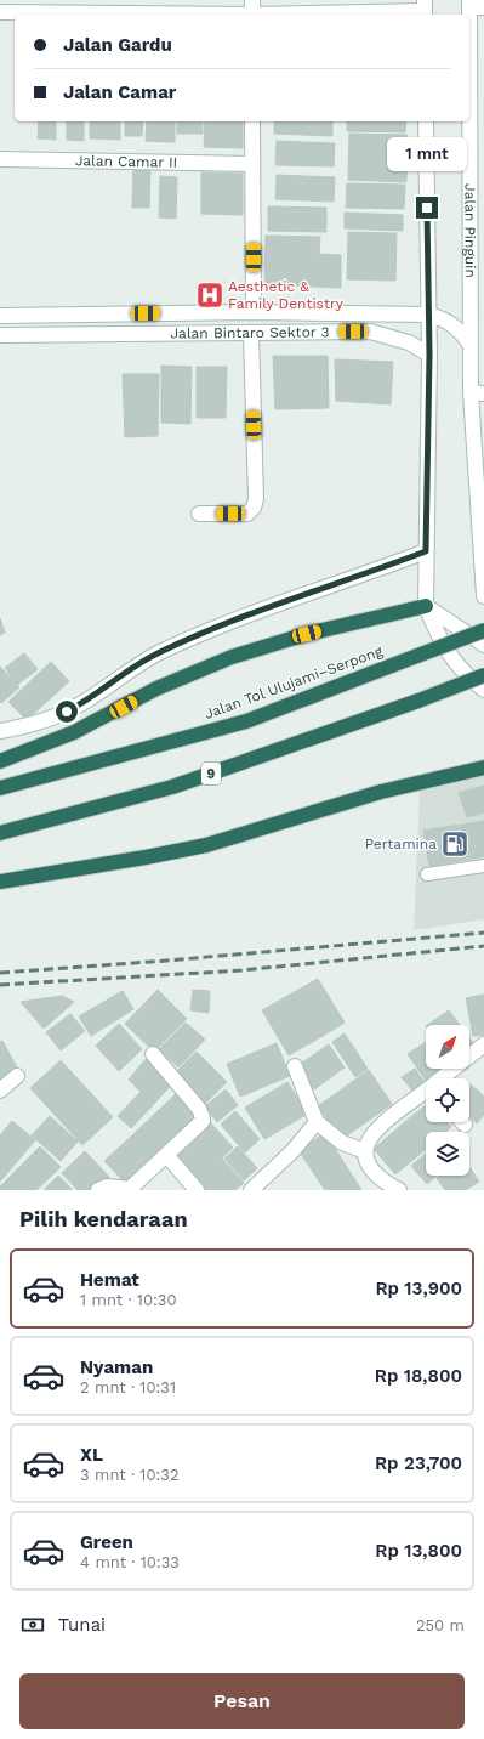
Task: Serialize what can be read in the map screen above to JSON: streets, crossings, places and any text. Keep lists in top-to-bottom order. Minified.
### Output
{"streets":{"highway":["Jalan Tol Ulujami–Serpong","9"],"street":["Jalan Camar II","Jalan Pinguin","Jalan Bintaro Sektor 3"]},"crossings":[["Jalan Pinguin","Jalan Bintaro Sektor 3"]],"places":{"hospital":["Aesthetic & Family Dentistry"],"fuel station":["Pertamina"]},"north":"top right","page":{"banner":["Jalan Gardu","Jalan Camar"],"bubble":"1 mnt","heading":"Pilih kendaraan","list":[{"name":"Hemat","note":"1 mnt · 10:30","value":"Rp 13,900"},{"name":"Nyaman","note":"2 mnt · 10:31","value":"Rp 18,800"},{"name":"XL","note":"3 mnt · 10:32","value":"Rp 23,700"},{"name":"Green","note":"4 mnt · 10:33","value":"Rp 13,800"}],"pay":["Tunai","250 m"],"buttons":"Pesan"}}
